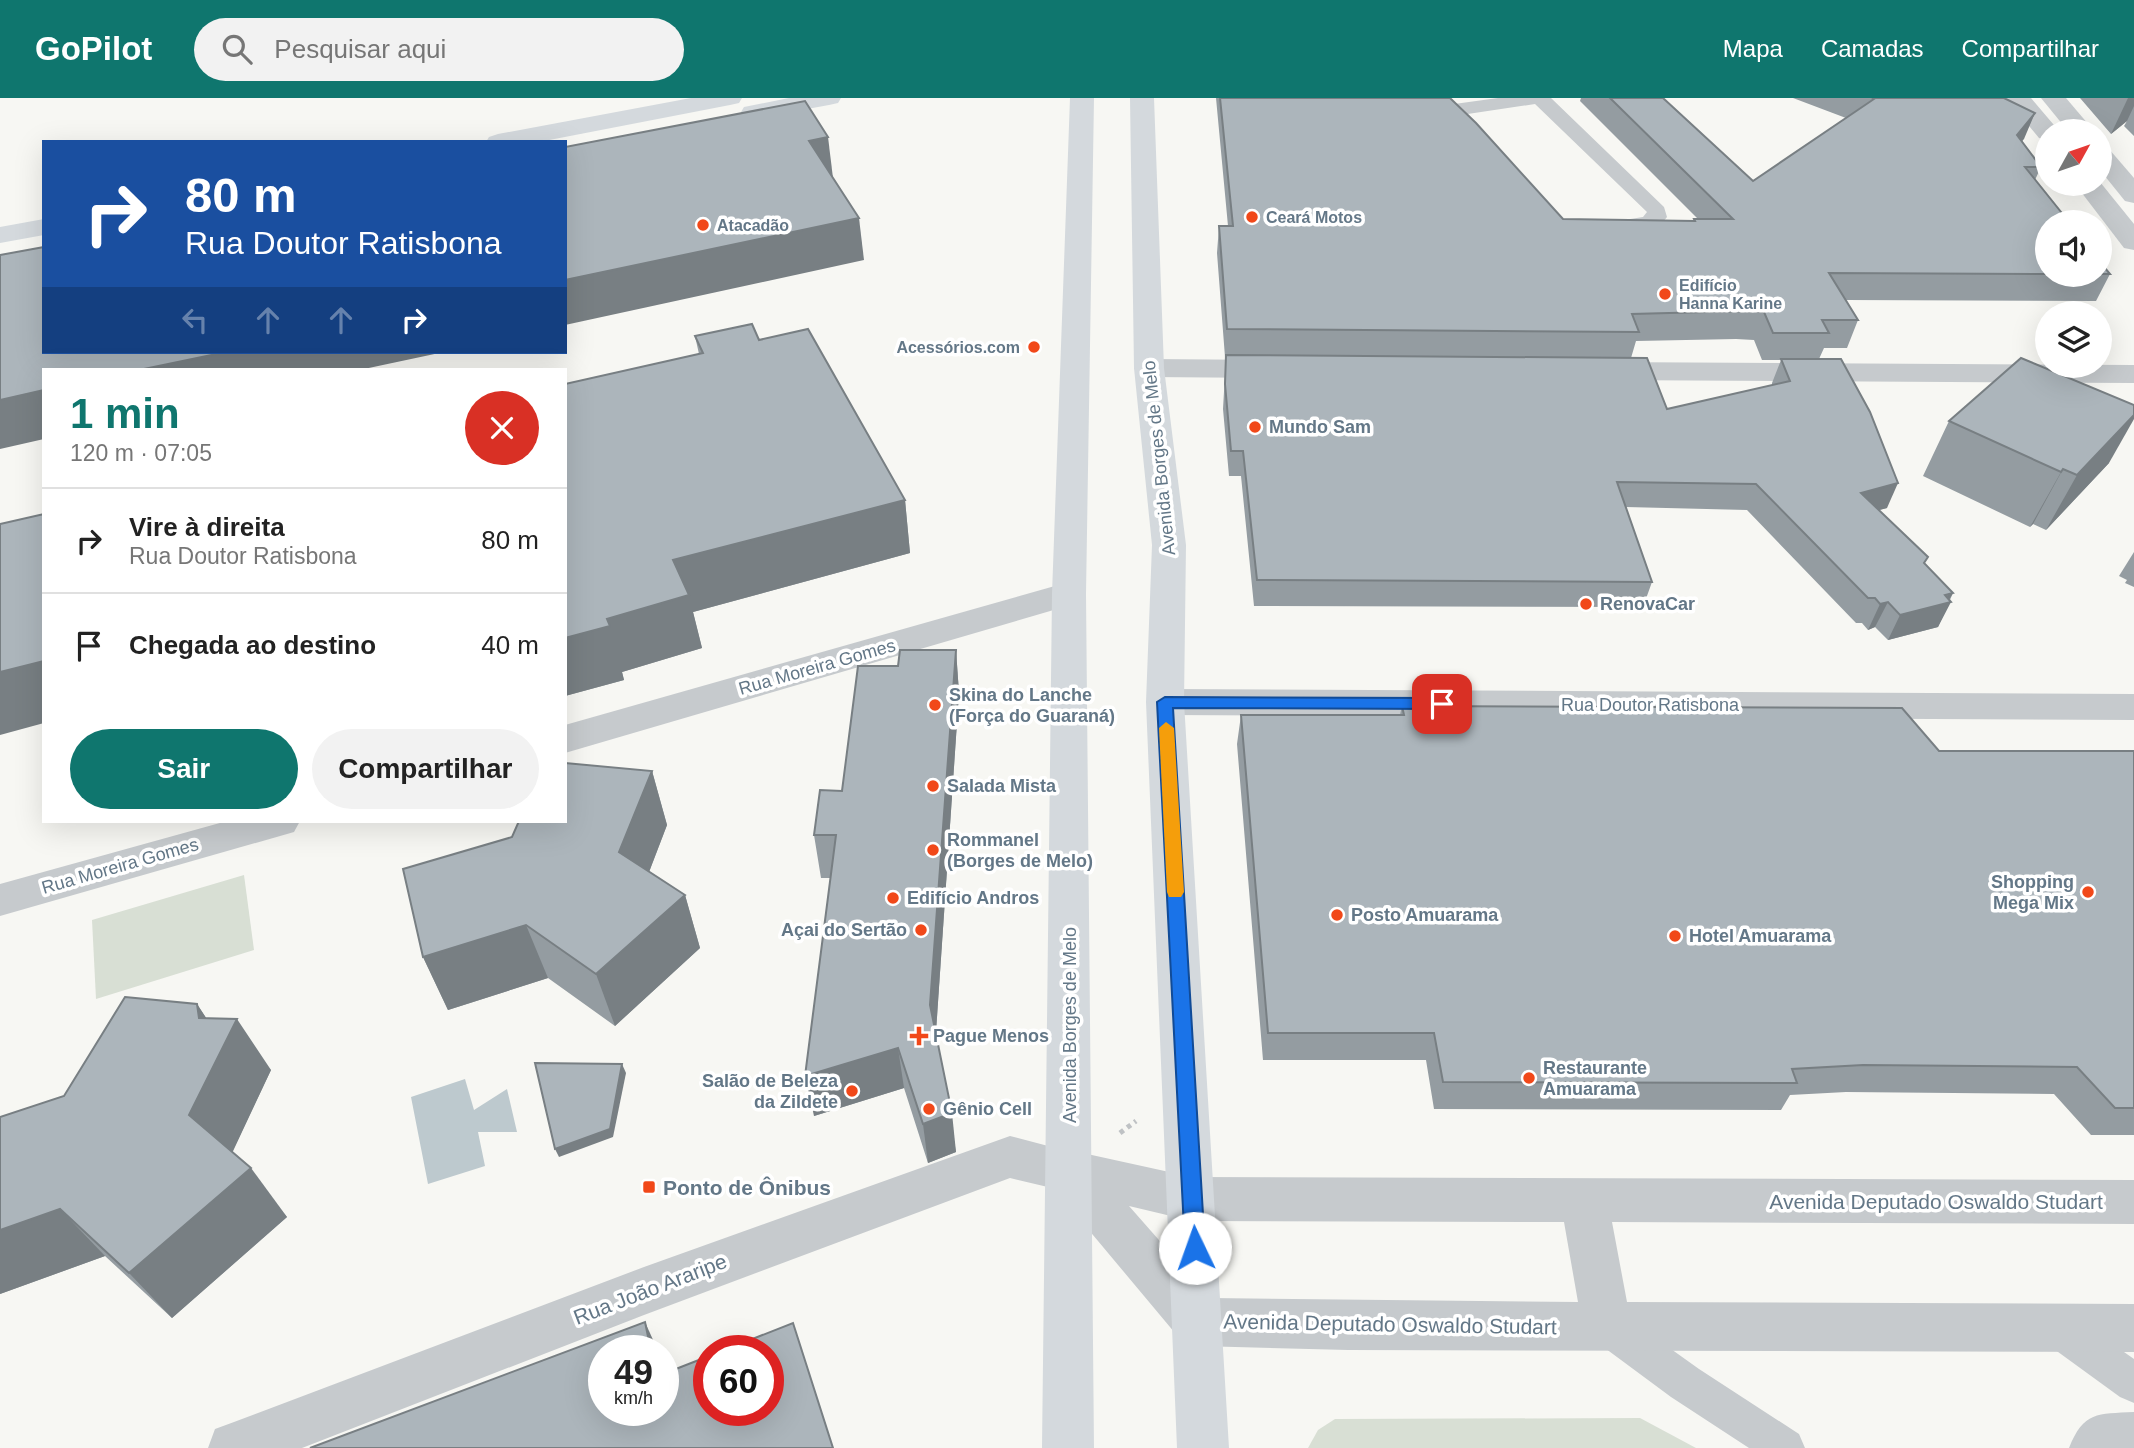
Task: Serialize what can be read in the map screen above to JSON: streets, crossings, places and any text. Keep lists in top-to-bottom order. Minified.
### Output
{"streets":{"main road":["Avenida Borges de Melo"],"street":["Rua Moreira Gomes","Rua Doutor Ratisbona","Avenida Deputado Oswaldo Studart","Rua João Araripe"]},"crossings":[["Avenida Borges de Melo","Rua Moreira Gomes"],["Avenida Borges de Melo","Rua Doutor Ratisbona"],["Avenida Borges de Melo","Avenida Deputado Oswaldo Studart"],["Avenida Borges de Melo","Rua João Araripe"],["Avenida Deputado Oswaldo Studart","Rua João Araripe"]],"places":{"other":["Ceará Motos","Atacadão","Edifício Hanna Karine","Acessórios.com","Mundo Sam","RenovaCar","Skina do Lanche (Força do Guaraná)","Salada Mista","Rommanel (Borges de Melo)","Shopping Mega Mix","Edifício Andros","Posto Amuarama","Açai do Sertão","Hotel Amuarama","Restaurante Amuarama","Salão de Beleza da Zildete","Gênio Cell"],"health":["Pague Menos"],"transit":["Ponto de Ônibus"]},"north":"top right","page":{"header":"GoPilot","search":"Pesquisar aqui","nav":["Mapa","Camadas","Compartilhar"],"turn":["80 m","Rua Doutor Ratisbona"],"heading":["1 min","120 m · 07:05"],"list":[{"name":"Vire à direita","note":"Rua Doutor Ratisbona","value":"80 m"},{"name":"Chegada ao destino","value":"40 m"}],"buttons":["Sair","Compartilhar"],"speed":"49 km/h","limit":"60"}}
